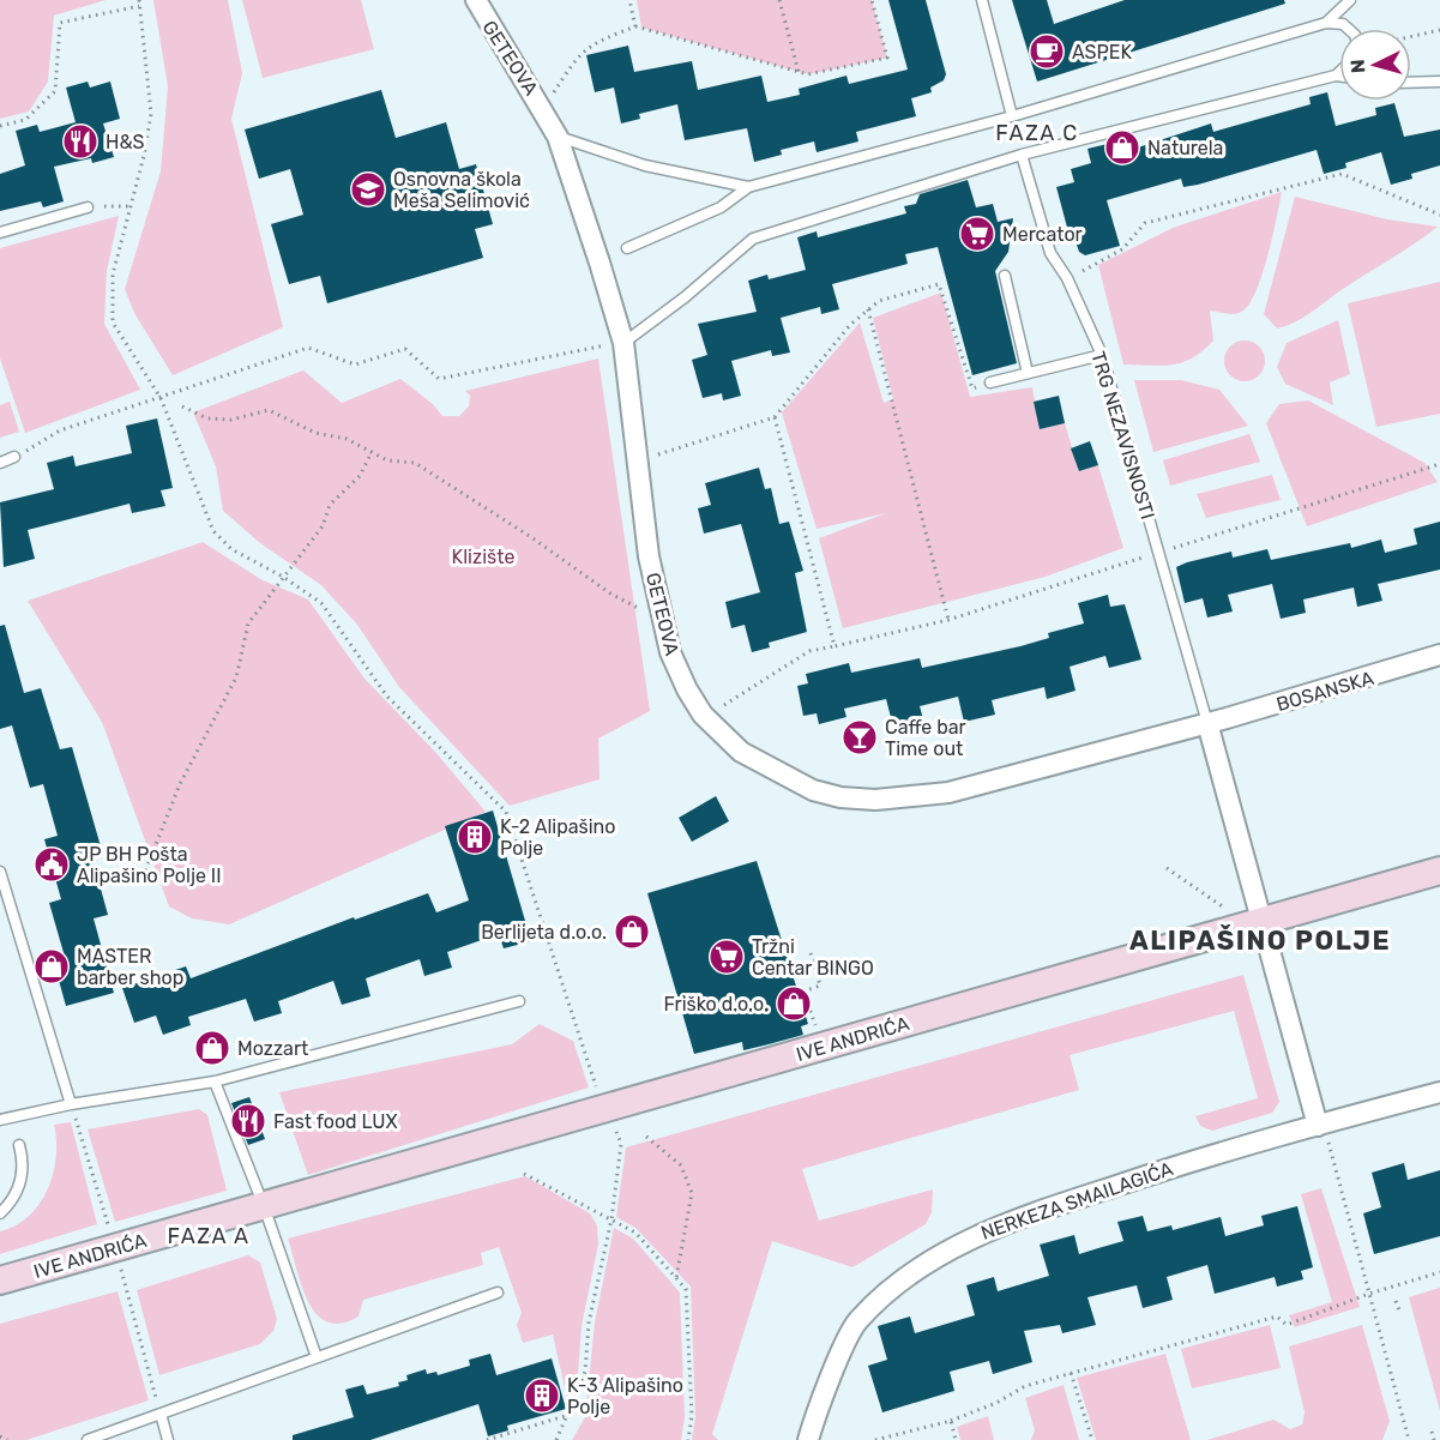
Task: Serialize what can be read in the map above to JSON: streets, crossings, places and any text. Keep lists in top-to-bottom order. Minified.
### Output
{"streets":{"main road":["IVE ANDRIĆA"],"street":["GETEOVA","BOSANSKA","NERKEZA SMAILAGIĆA"],"lane":["TRG NEZAVISNOSTI"]},"crossings":[["GETEOVA","TRG NEZAVISNOSTI"],["GETEOVA","BOSANSKA"],["TRG NEZAVISNOSTI","BOSANSKA"]],"districts":["FAZA C","ALIPAŠINO POLJE","FAZA A"],"parks":["Klizište"],"places":{"cafe":["ASPEK"],"restaurant":["H&S","Fast food LUX"],"shop":["Naturela","Berlijeta d.o.o.","MASTER barber shop","Friško d.o.o.","Mozzart"],"school or university":["Osnovna škola Meša Selimović"],"supermarket":["Mercator","Tržni Centar BINGO"],"bar":["Caffe bar Time out"],"building":["K-2 Alipašino Polje","K-3 Alipašino Polje"],"public building":["JP BH Pošta Alipašino Polje II"]},"north":"left"}
